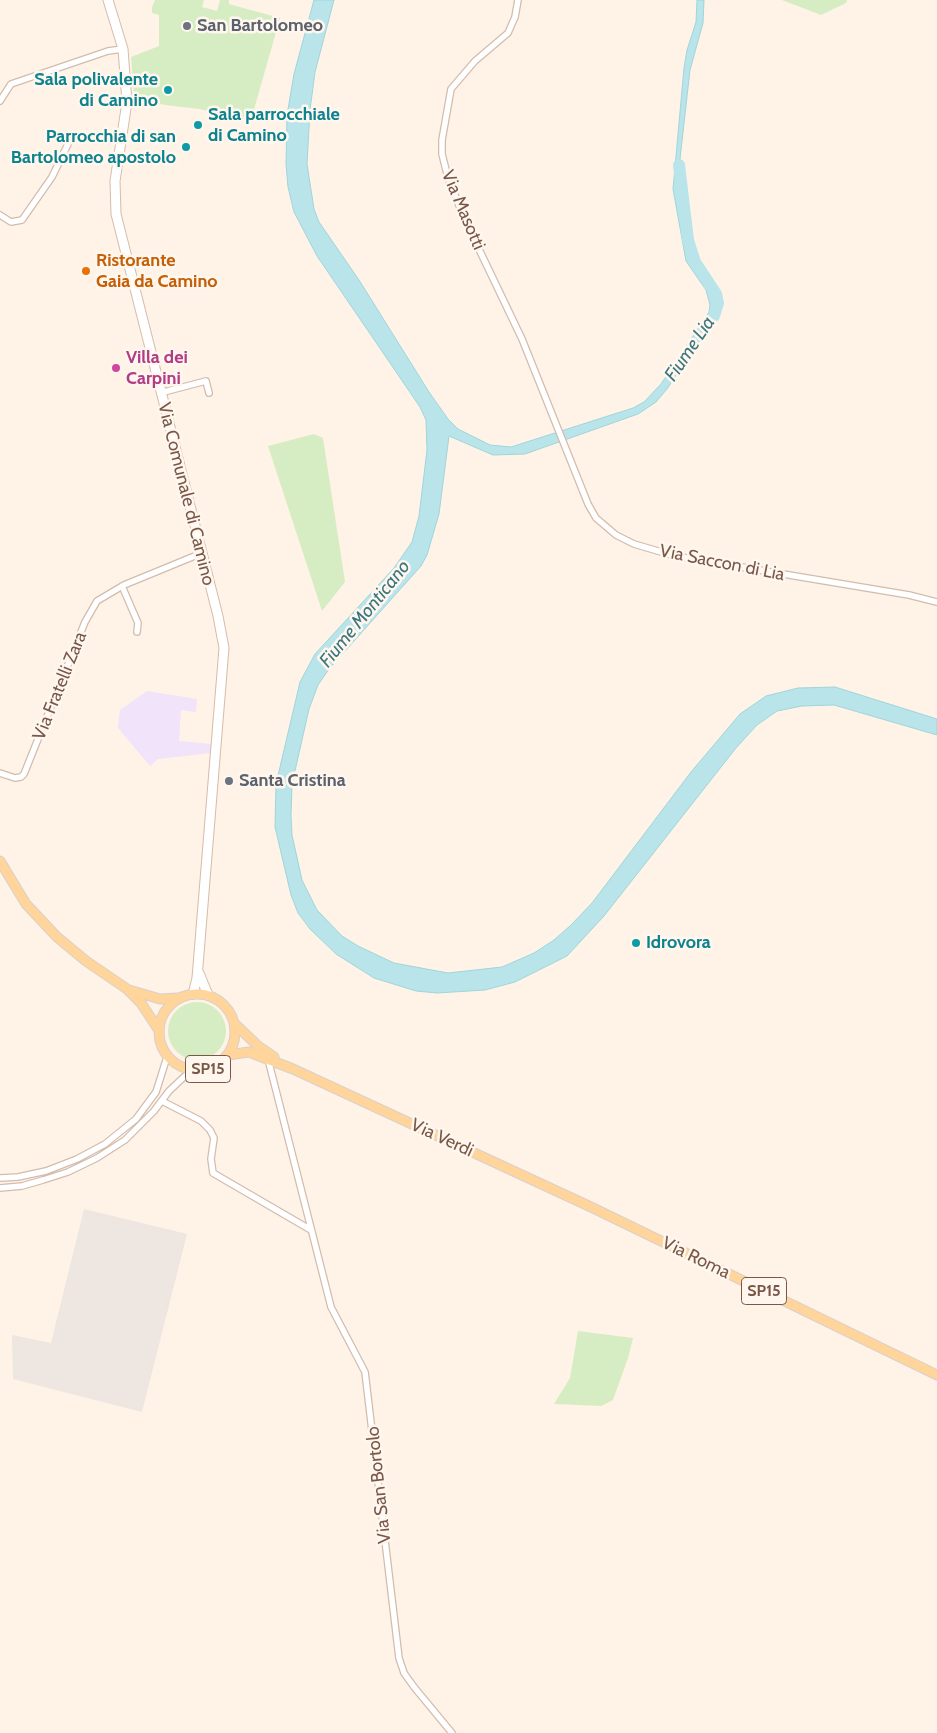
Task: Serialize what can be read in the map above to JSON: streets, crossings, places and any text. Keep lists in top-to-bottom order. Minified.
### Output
{"streets":{"main road":["SP15","Via Verdi","Via Roma"],"street":["Via Masotti","Via Comunale di Camino","Via Saccon di Lia","Via Fratelli Zara","Via San Bortolo"]},"crossings":[["Via Masotti","Via Saccon di Lia"],["Via Comunale di Camino","Via Fratelli Zara"],["Via Comunale di Camino","SP15"],["SP15","Via Verdi"],["SP15","Via San Bortolo"],["Via Verdi","Via Roma"]],"water":["Fiume Lia","Fiume Monticano"],"places":["San Bartolomeo","Sala polivalente di Camino","Sala parrocchiale di Camino","Parrocchia di san Bartolomeo apostolo","Ristorante Gaia da Camino","Villa dei Carpini","Santa Cristina","Idrovora"]}
